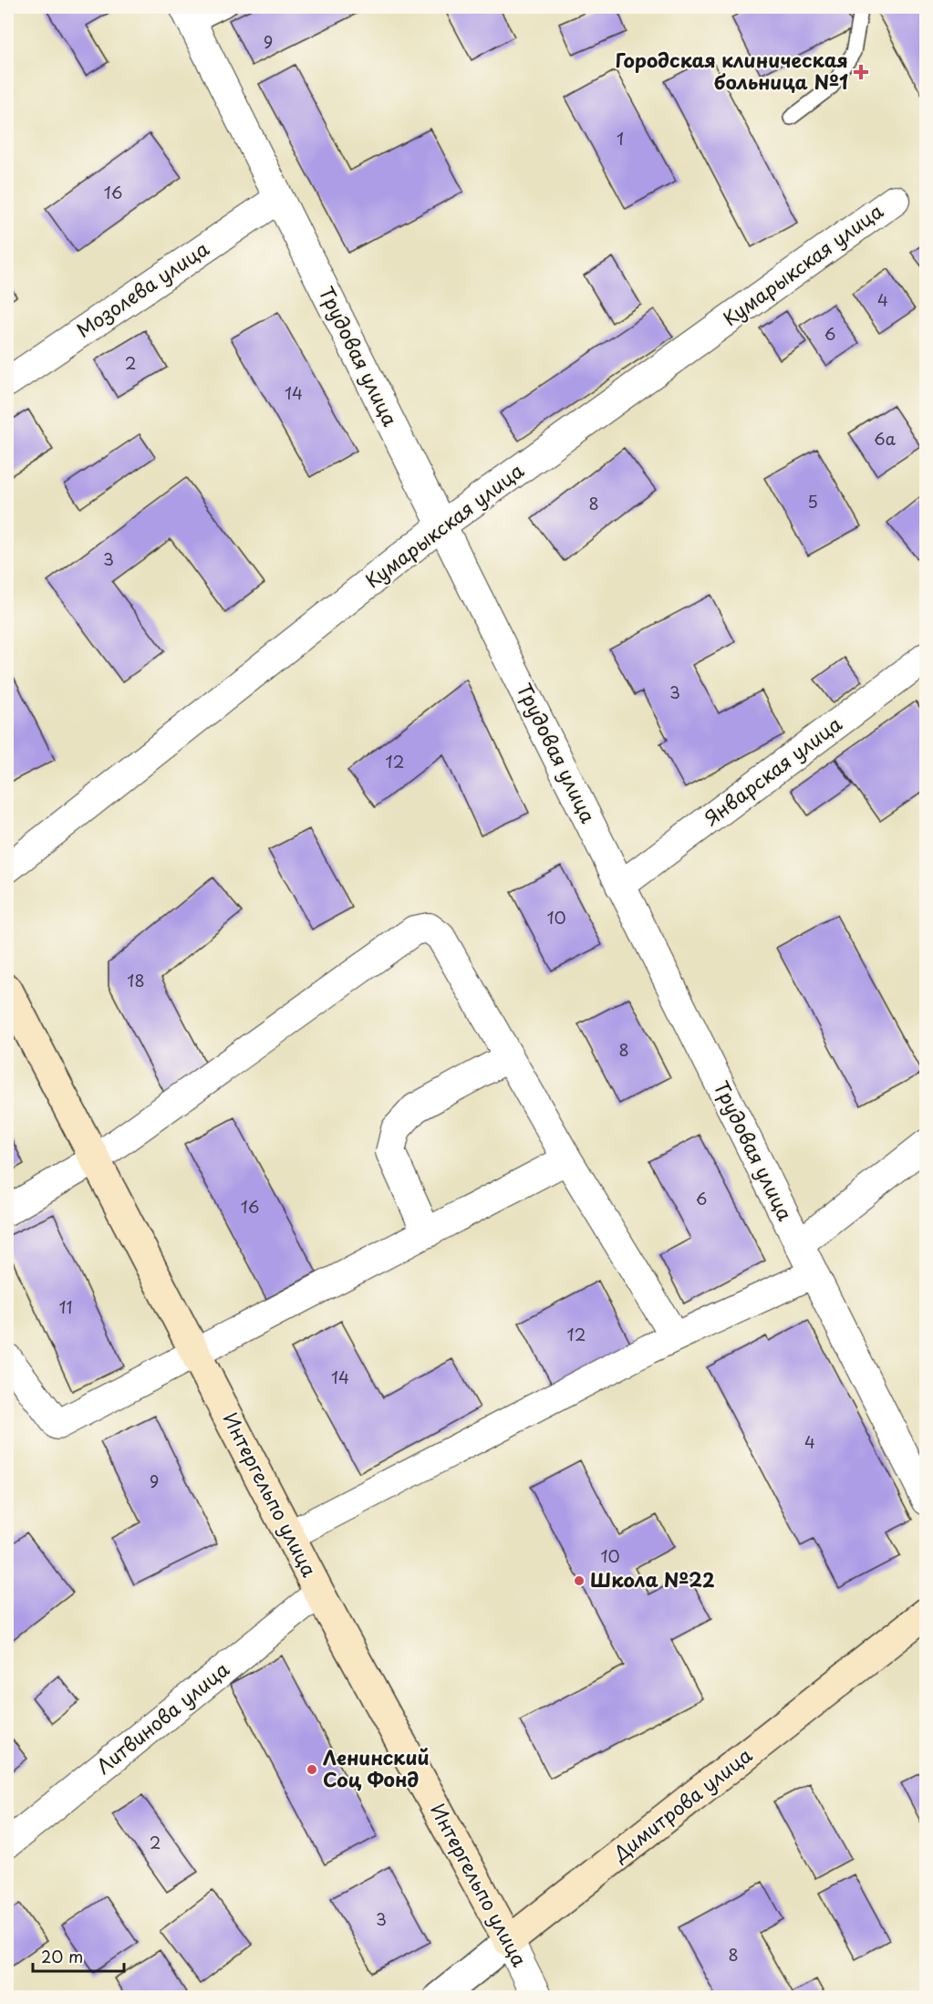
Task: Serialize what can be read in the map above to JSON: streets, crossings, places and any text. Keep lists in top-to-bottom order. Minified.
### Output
{"streets":{"main road":["Интергельпо улица","Димитрова улица"],"street":["Кумарыкская улица","Мозолева улица","Трудовая улица","Январская улица","Литвинова улица"]},"crossings":[["Кумарыкская улица","Трудовая улица"],["Мозолева улица","Трудовая улица"],["Трудовая улица","Январская улица"],["Интергельпо улица","Литвинова улица"],["Интергельпо улица","Димитрова улица"]],"places":{"health":["Городская клиническая больница №1"],"other":["Школа №22","Ленинский Соц Фонд"]},"house_numbers":["9","1","16","4","6","2","14","6a","5","8","3","3","12","10","18","8","6","16","11","12","14","4","9","10","2","3","8"],"scale_bar":"20 m"}
